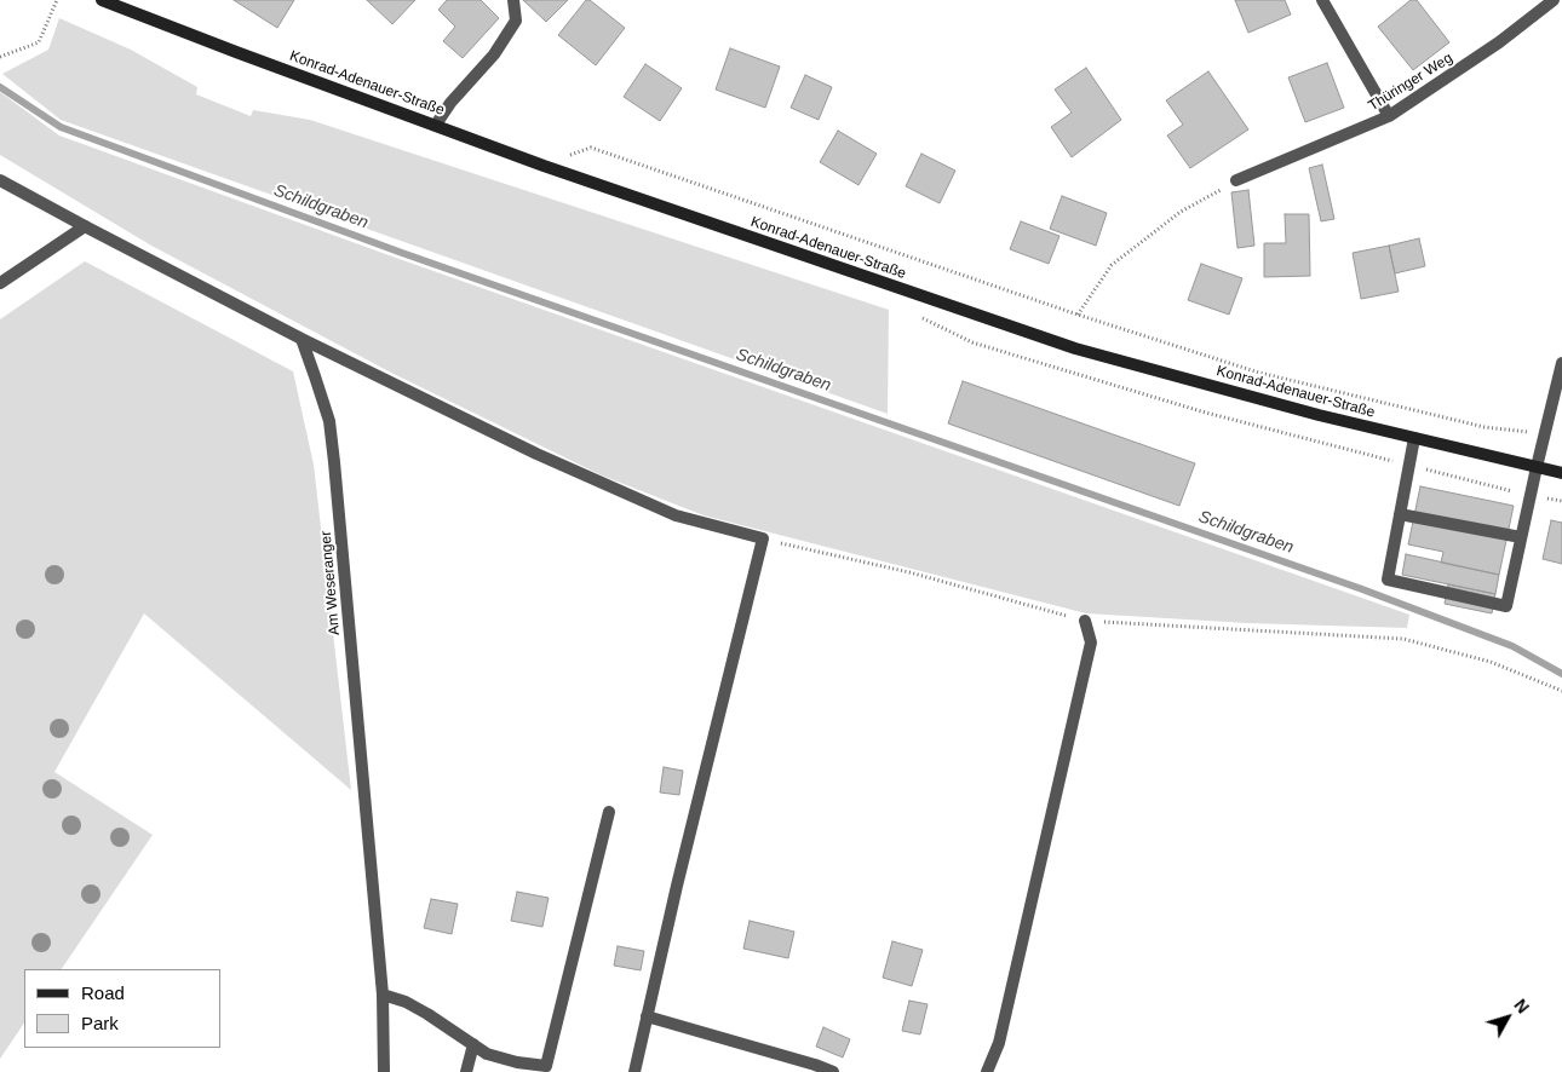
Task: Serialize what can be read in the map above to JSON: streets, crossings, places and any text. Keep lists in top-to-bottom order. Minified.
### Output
{"streets":{"main road":["Konrad-Adenauer-Straße"],"street":["Thüringer Weg","Am Weseranger"]},"water":["Schildgraben"],"legend":["Road","Park"],"north":"top right"}
